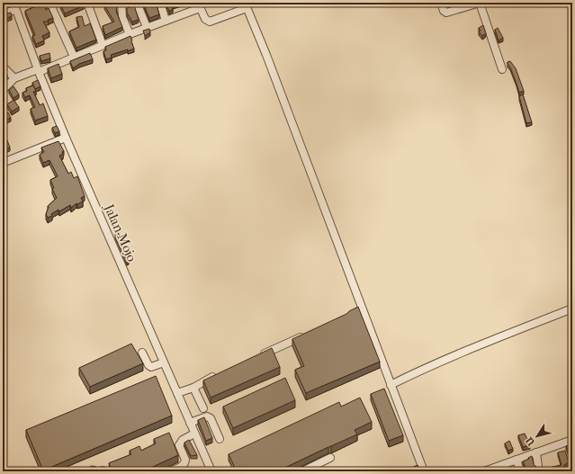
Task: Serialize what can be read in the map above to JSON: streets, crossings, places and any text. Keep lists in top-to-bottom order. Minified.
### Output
{"streets":{"street":["Jalan Mojo"]},"north":"bottom left"}
